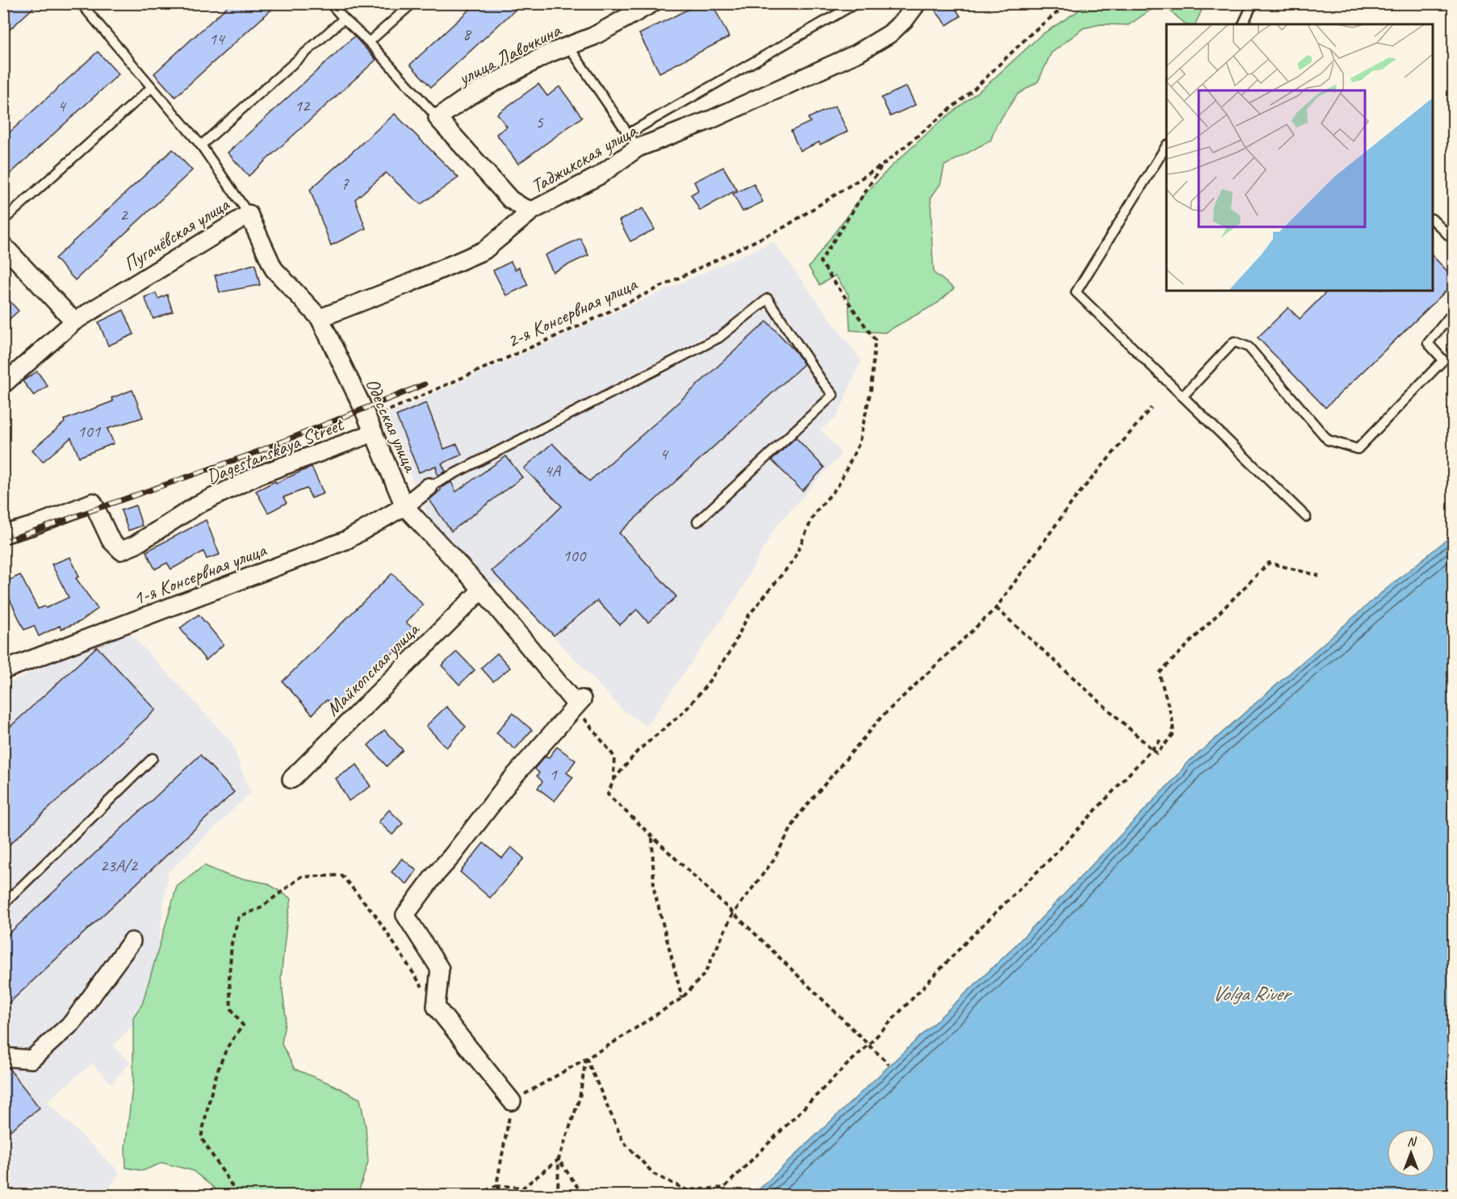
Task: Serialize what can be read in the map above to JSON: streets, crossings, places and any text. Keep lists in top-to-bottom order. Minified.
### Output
{"streets":{"street":["улица Лавочкина","Таджикская улица","Пугачёвская улица","Одесская улица","Dagestanskaya Street","1-я Консервная улица","Майкопская улица"],"path":["2-я Консервная улица"]},"crossings":[["Таджикская улица","Одесская улица"],["Пугачёвская улица","Одесская улица"],["2-я Консервная улица","Одесская улица"],["2-я Консервная улица","Dagestanskaya Street"],["Одесская улица","Dagestanskaya Street"],["Одесская улица","1-я Консервная улица"],["Одесская улица","Майкопская улица"]],"water":["Volga River"],"house_numbers":["8","14","4","12","5","7","2","101","4","4А","100","1","23А/2"],"north":"top"}
